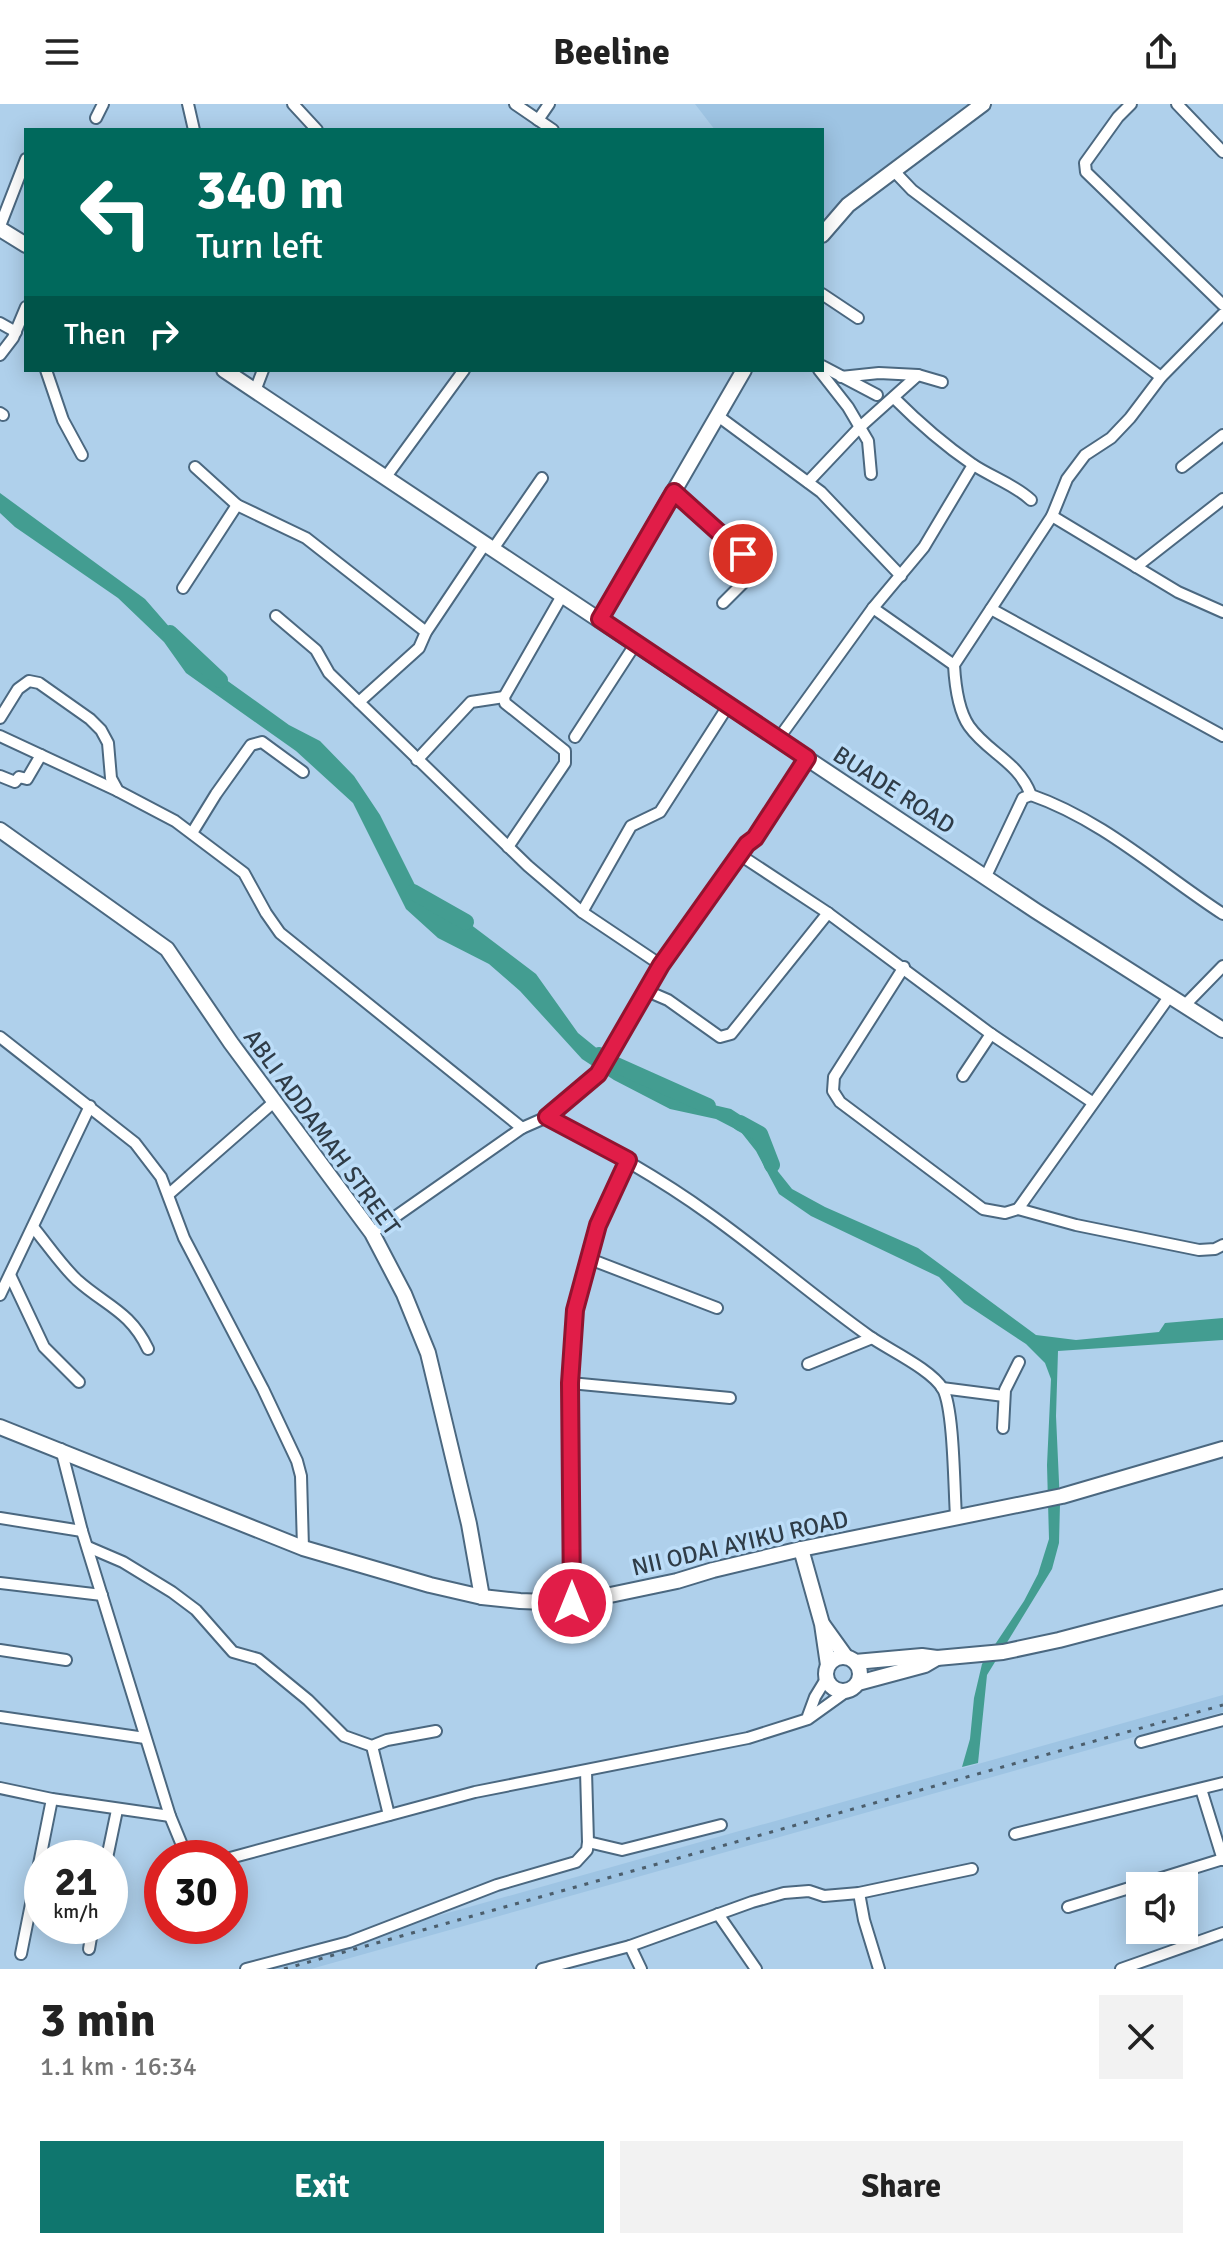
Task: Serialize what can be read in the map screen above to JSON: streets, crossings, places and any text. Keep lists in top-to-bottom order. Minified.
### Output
{"streets":{"street":["BUADE ROAD","ABLI ADDAMAH STREET","NII ODAI AYIKU ROAD"]},"crossings":[["ABLI ADDAMAH STREET","NII ODAI AYIKU ROAD"]],"page":{"header":"Beeline","turn":["340 m","Turn left"],"then":"Then","speed":"21 km/h","limit":"30","heading":["3 min","1.1 km · 16:34"],"buttons":["Exit","Share"]}}
